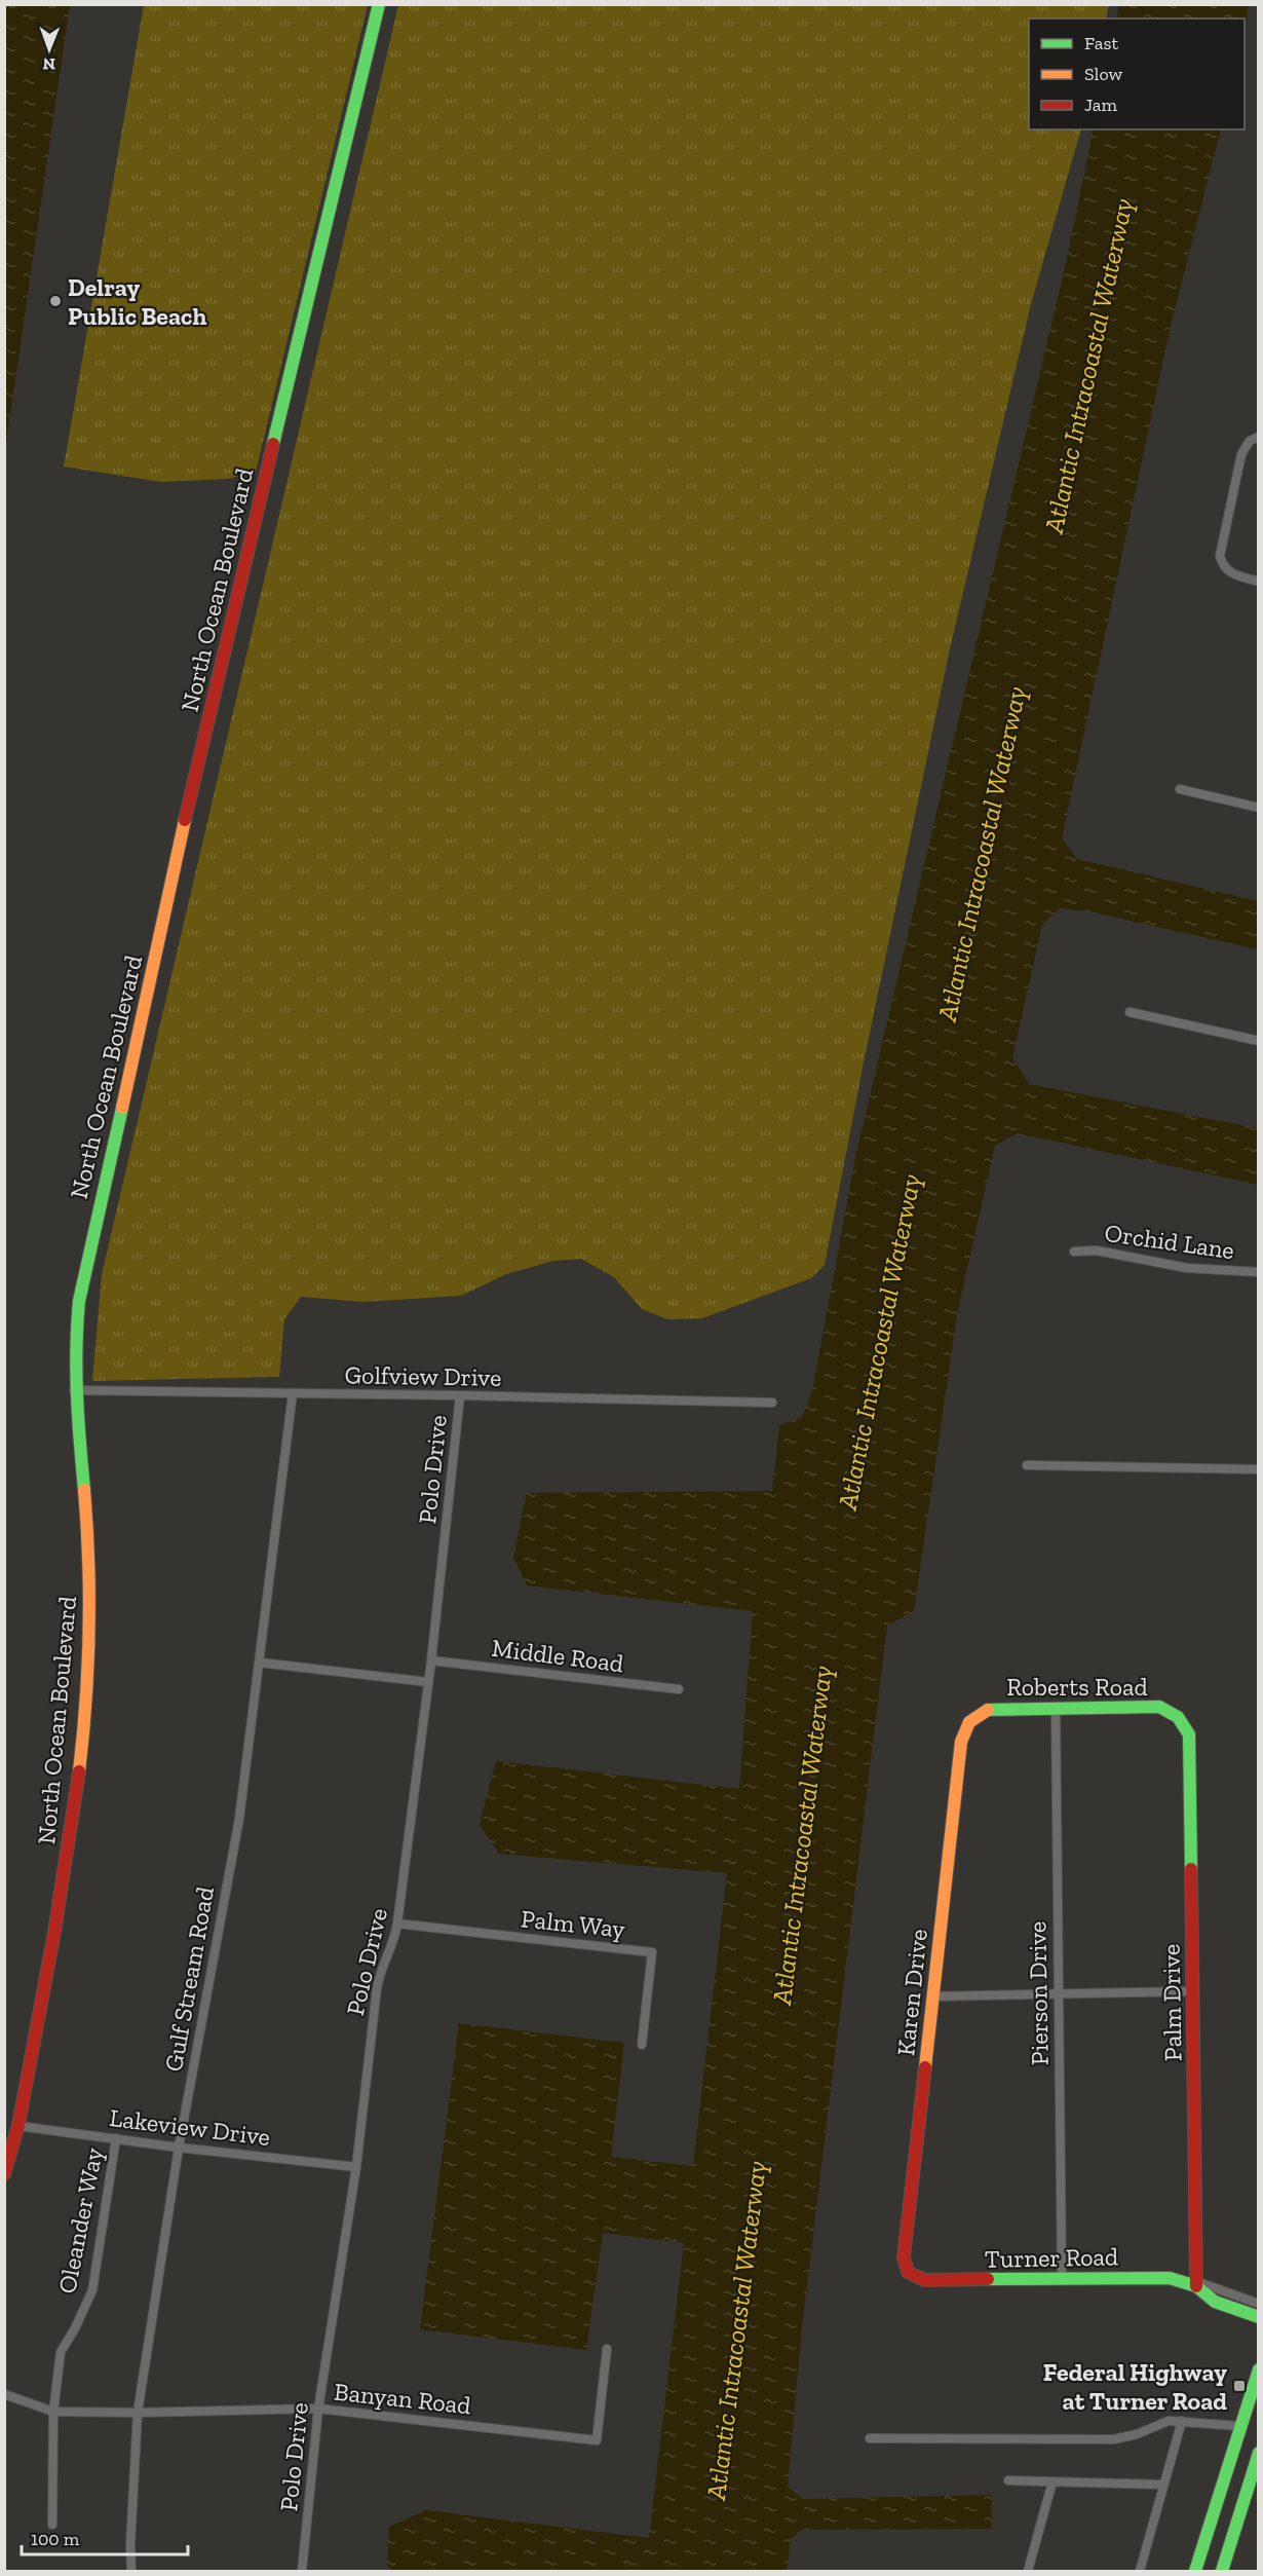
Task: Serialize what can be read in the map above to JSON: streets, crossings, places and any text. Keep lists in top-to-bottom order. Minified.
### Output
{"streets":{"main road":["North Ocean Boulevard","Roberts Road","Karen Drive","Palm Drive","Turner Road"],"street":["Orchid Lane","Golfview Drive","Polo Drive","Middle Road","Palm Way","Gulf Stream Road","Pierson Drive","Lakeview Drive","Oleander Way","Banyan Road"]},"crossings":[["North Ocean Boulevard","Golfview Drive"],["North Ocean Boulevard","Lakeview Drive"],["Golfview Drive","Polo Drive"],["Golfview Drive","Gulf Stream Road"],["Polo Drive","Middle Road"],["Polo Drive","Palm Way"],["Polo Drive","Lakeview Drive"],["Polo Drive","Banyan Road"],["Roberts Road","Karen Drive"],["Roberts Road","Pierson Drive"],["Roberts Road","Palm Drive"],["Gulf Stream Road","Lakeview Drive"],["Gulf Stream Road","Banyan Road"],["Karen Drive","Turner Road"],["Pierson Drive","Turner Road"],["Palm Drive","Turner Road"],["Lakeview Drive","Oleander Way"],["Oleander Way","Banyan Road"]],"water":["Atlantic Intracoastal Waterway"],"places":{"other":["Delray Public Beach"],"transit":["Federal Highway at Turner Road"]},"legend":["Fast","Slow","Jam"],"scale_bar":"100 m","north":"bottom"}
